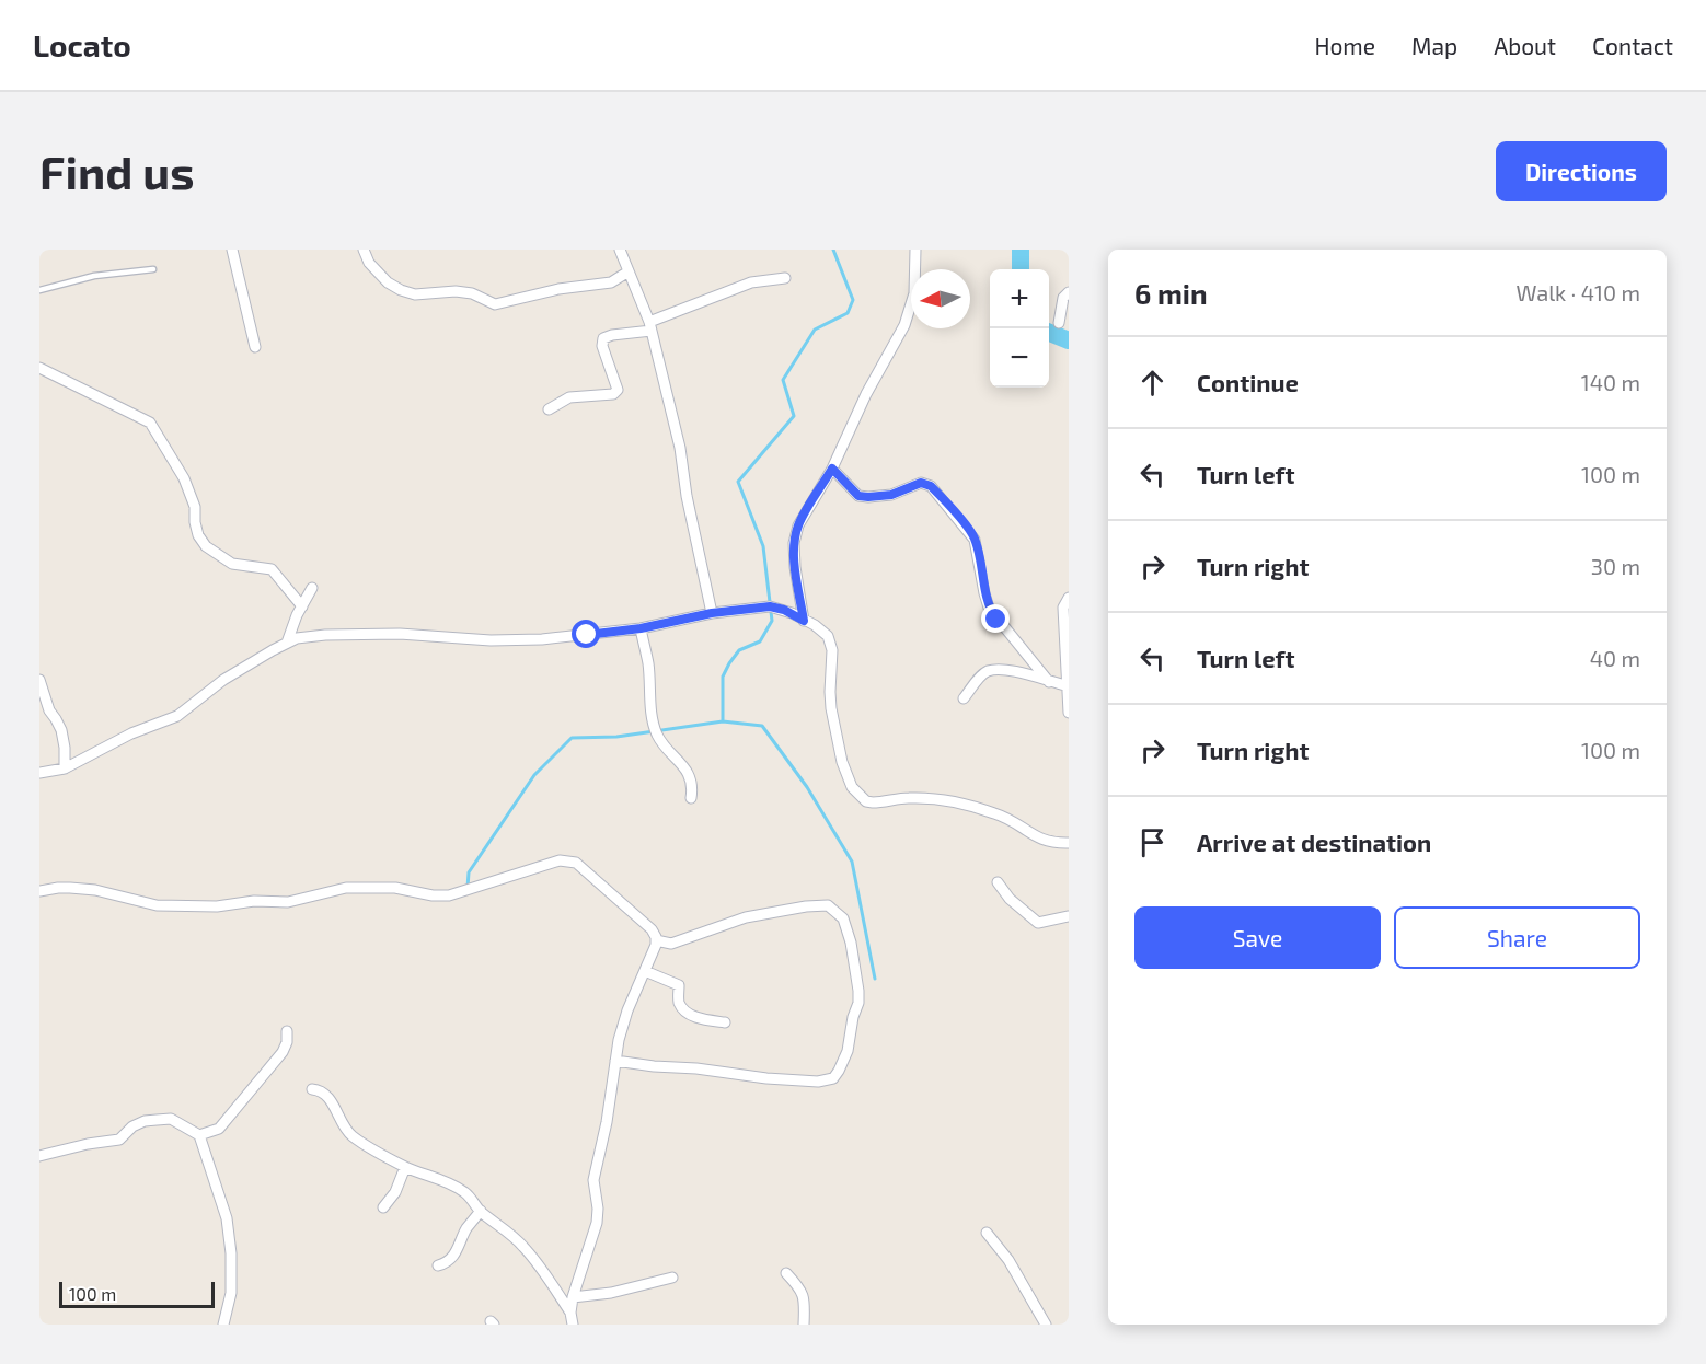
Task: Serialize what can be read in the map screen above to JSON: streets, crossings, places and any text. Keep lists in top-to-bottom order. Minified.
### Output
{"scale_bar":"100 m","north":"left","page":{"header":"Locato","nav":["Home","Map","About","Contact"],"buttons":["Directions",["Save","Share"]],"title":"Find us","heading":["6 min","Walk · 410 m"],"map_buttons":["+","−"],"list":[["Continue","140 m"],["Turn left","100 m"],["Turn right","30 m"],["Turn left","40 m"],["Turn right","100 m"],"Arrive at destination"],"scale":"100 m"}}
